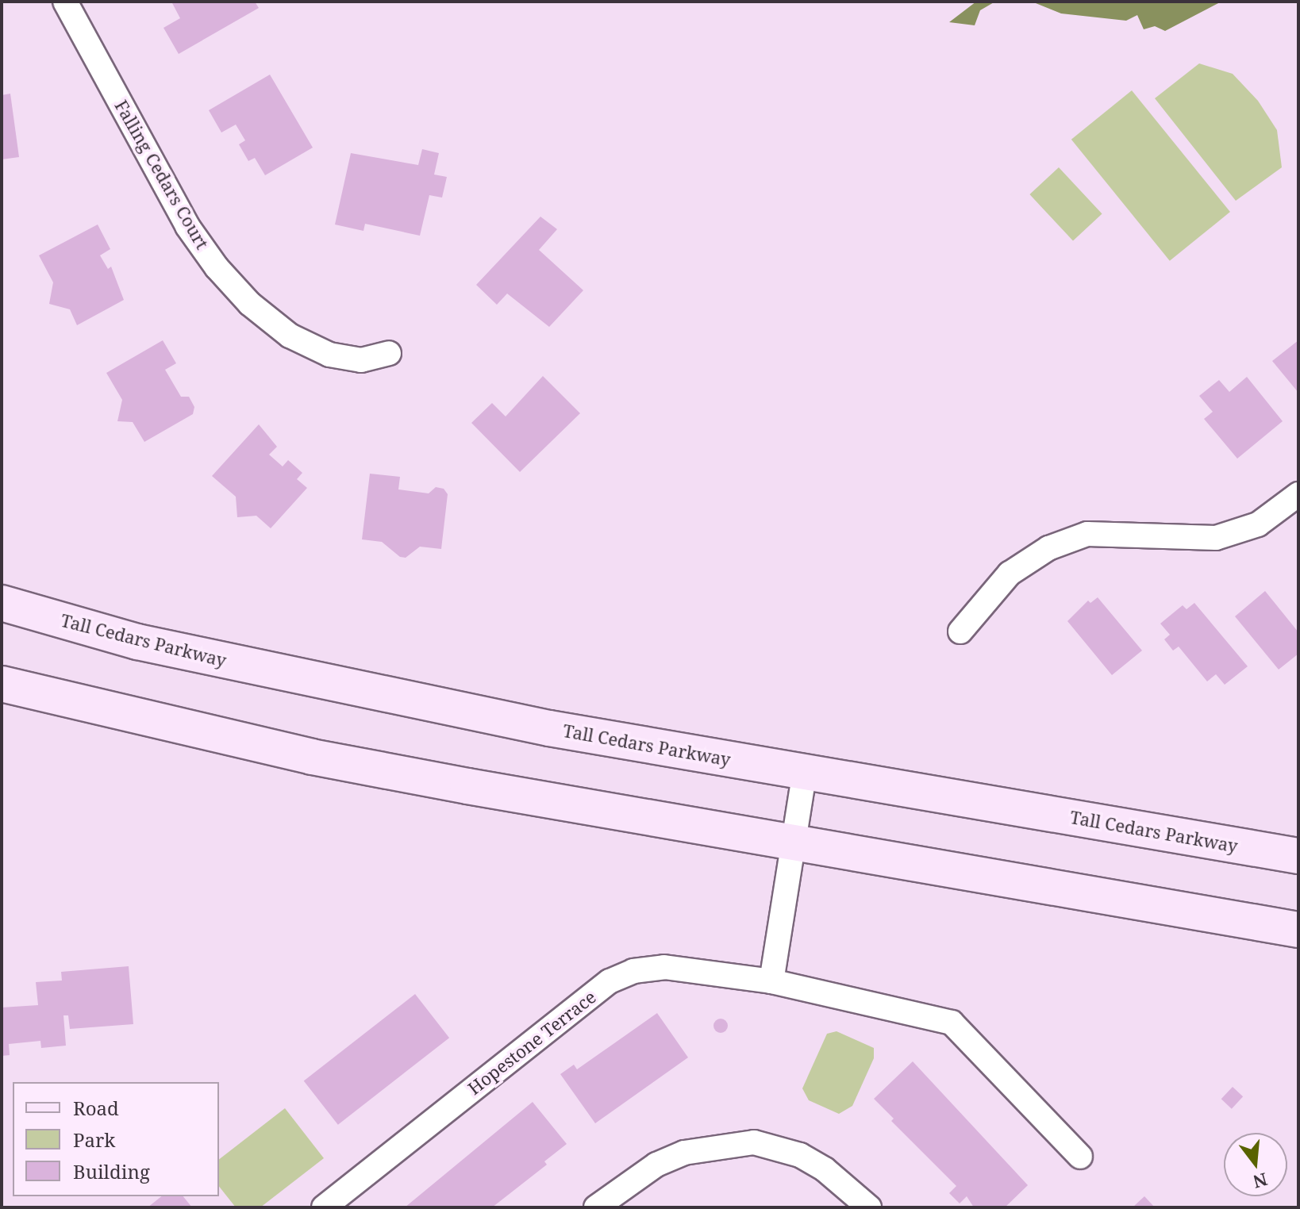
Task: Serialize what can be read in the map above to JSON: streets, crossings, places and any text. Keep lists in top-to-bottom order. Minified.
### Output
{"streets":{"main road":["Tall Cedars Parkway"],"street":["Falling Cedars Court","Hopestone Terrace"]},"legend":["Road","Park","Building"],"north":"bottom"}
